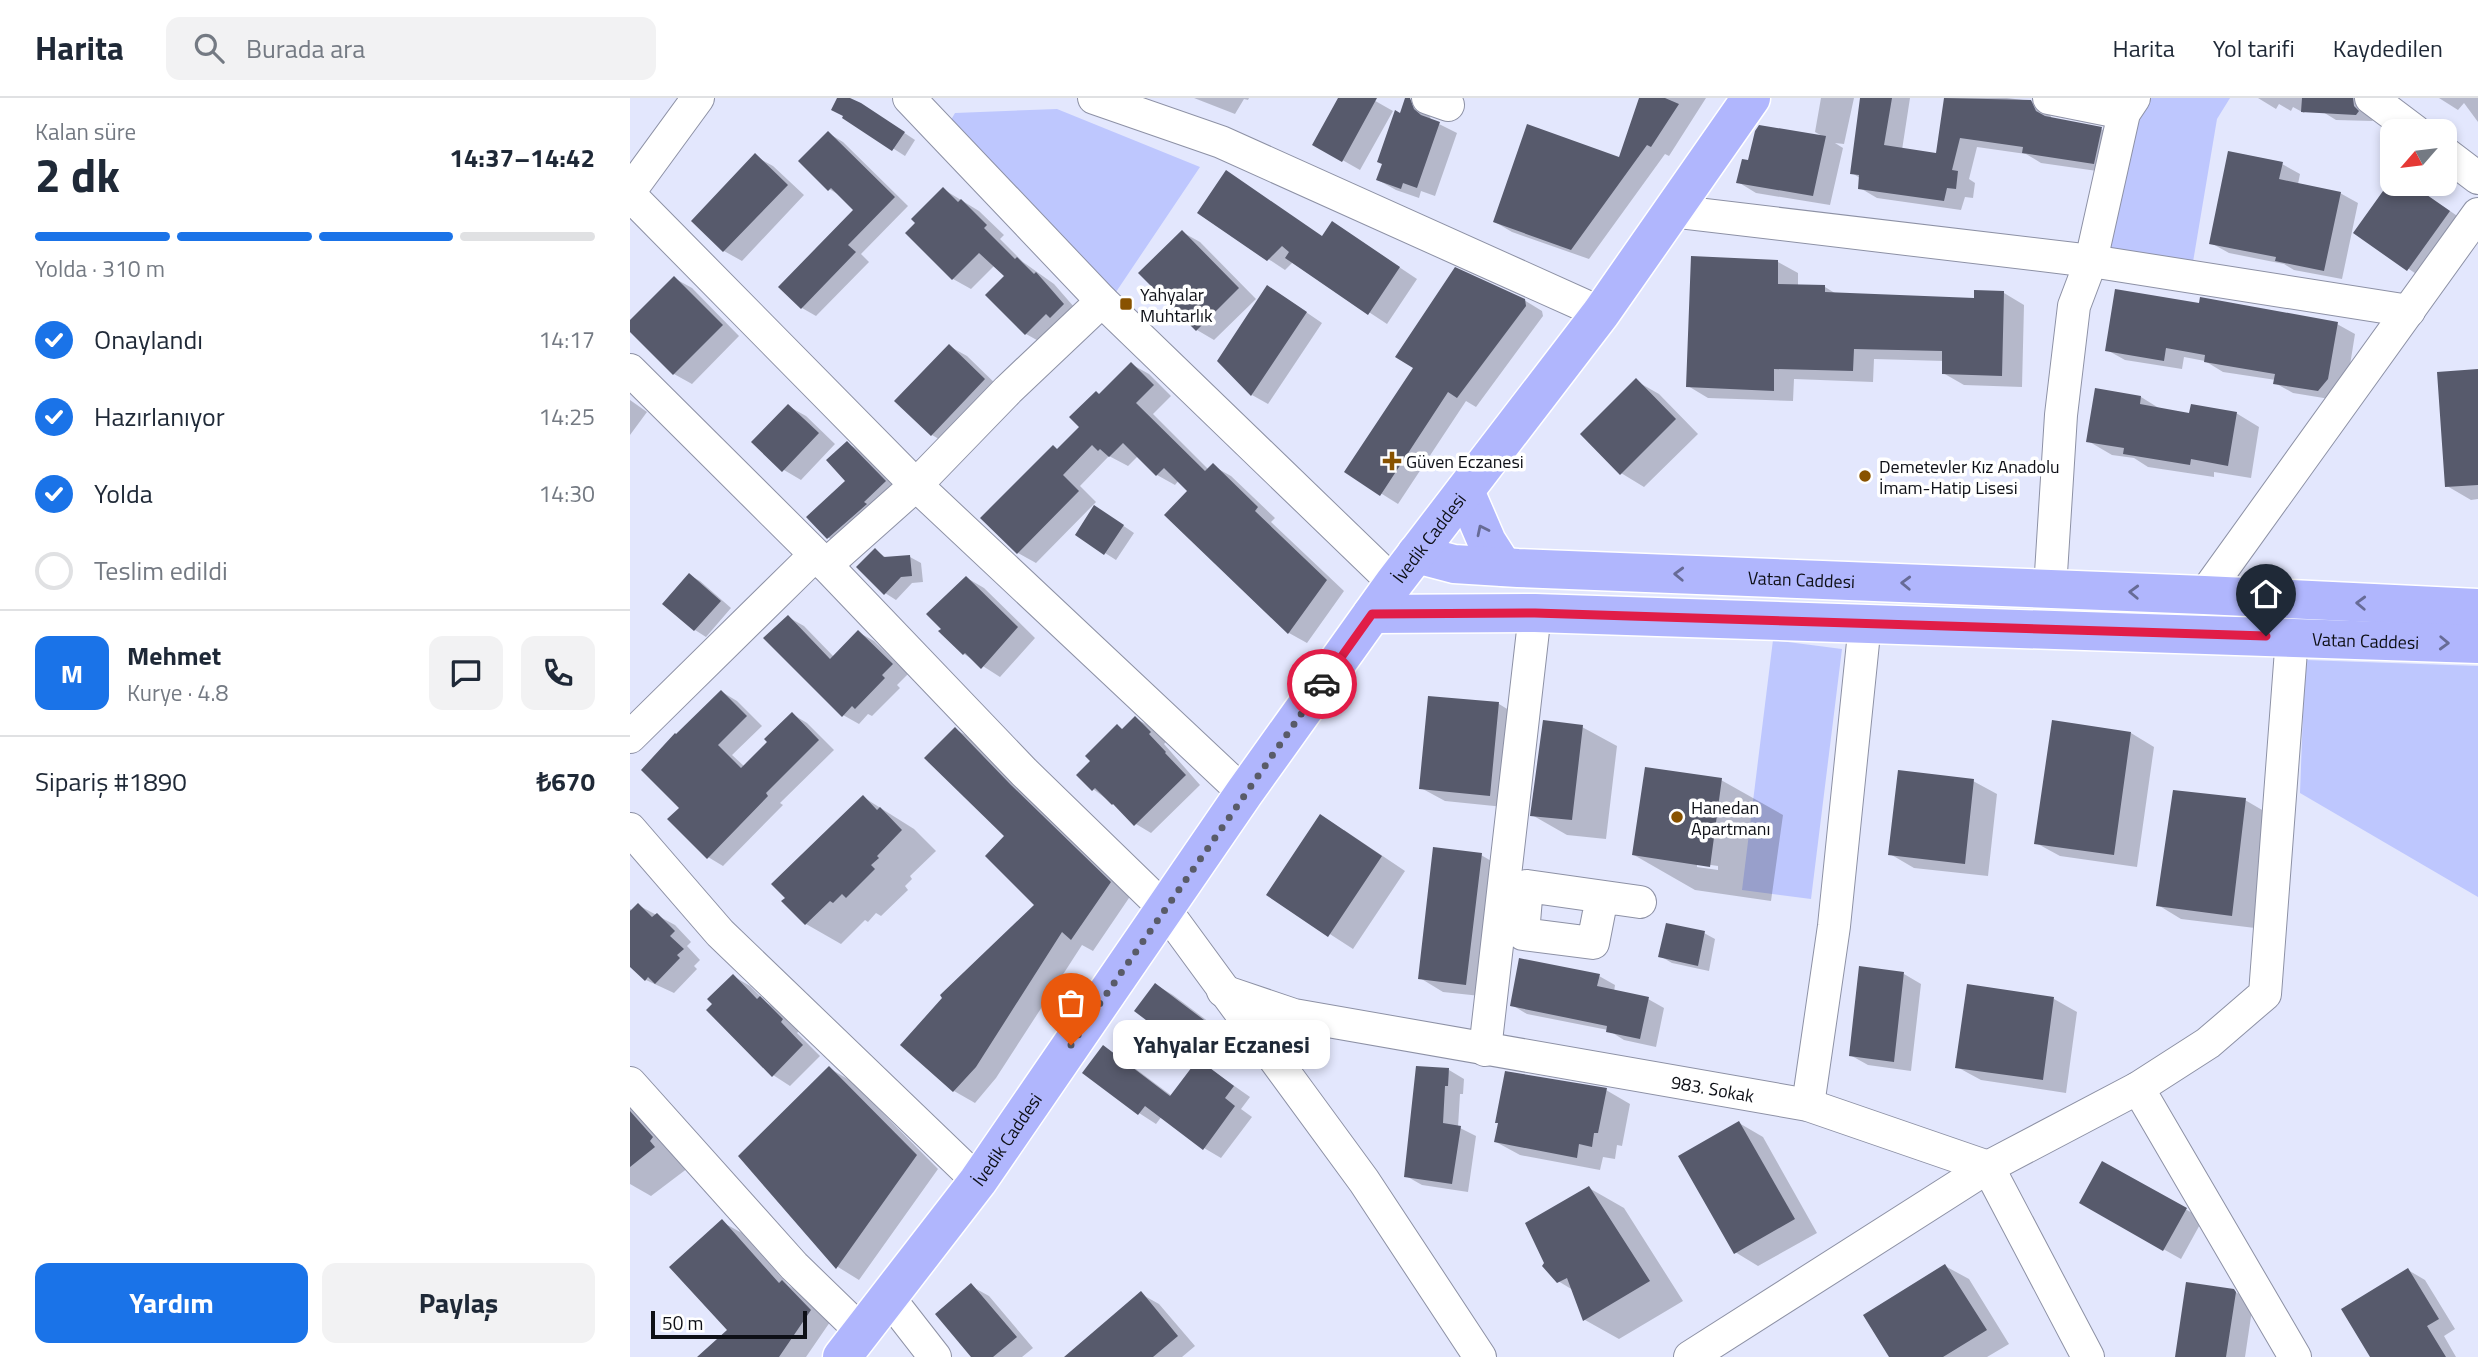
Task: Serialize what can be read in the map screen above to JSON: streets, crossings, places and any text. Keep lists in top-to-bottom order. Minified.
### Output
{"streets":{"main road":["İvedik Caddesi","Vatan Caddesi"],"street":["983. Sokak"]},"crossings":[["İvedik Caddesi","Vatan Caddesi"]],"places":{"transit":["Yahyalar Muhtarlık"],"health":["Güven Eczanesi"],"other":["Demetevler Kız Anadolu İmam-Hatip Lisesi","Hanedan Apartmanı","Yahyalar Eczanesi"]},"scale_bar":"50 m","north":"bottom left","page":{"header":"Harita","search":"Burada ara","nav":["Harita","Yol tarifi","Kaydedilen"],"heading":["2 dk","Kalan süre","14:37–14:42"],"panel":["Mehmet","Kurye · 4.8","Sipariş #1890","₺670"],"bar":"Yolda · 310 m","list":[["Onaylandı","14:17"],["Hazırlanıyor","14:25"],["Yolda","14:30"],"Teslim edildi"],"round":"M","bubble":"Yahyalar Eczanesi","buttons":["Yardım","Paylaş"],"scale":"50 m"}}
